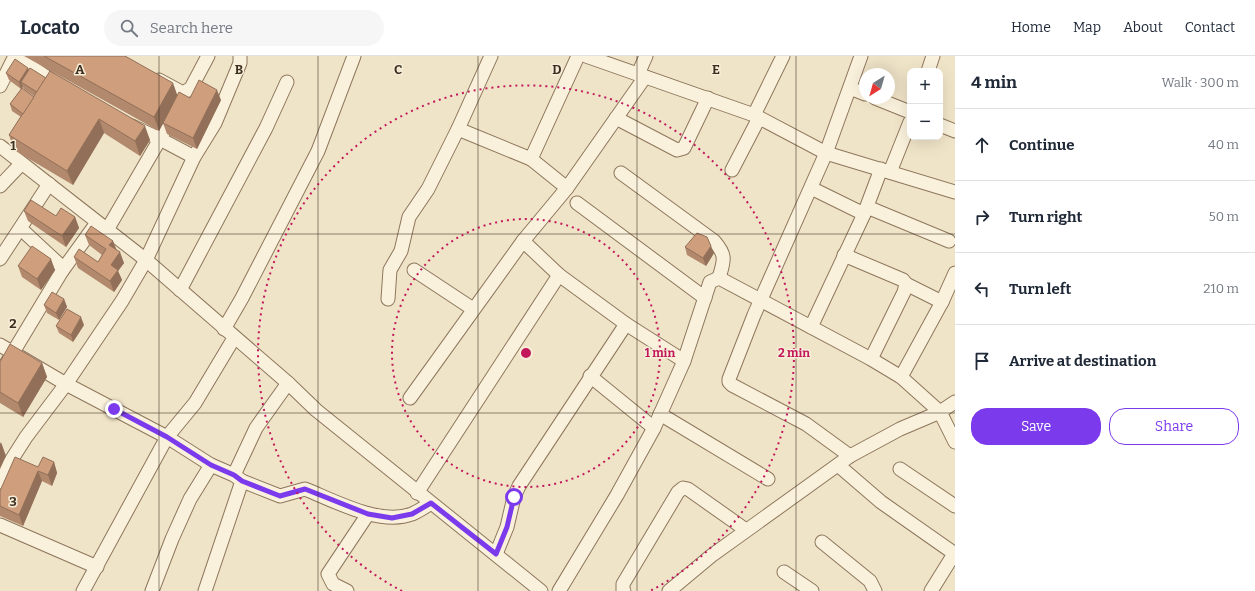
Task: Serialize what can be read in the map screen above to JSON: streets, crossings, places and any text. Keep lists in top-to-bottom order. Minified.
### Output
{"north":"bottom left","page":{"header":"Locato","search":"Search here","nav":["Home","Map","About","Contact"],"heading":["4 min","Walk · 300 m"],"map_buttons":["+","−"],"list":[["Continue","40 m"],["Turn right","50 m"],["Turn left","210 m"],"Arrive at destination"],"buttons":["Save","Share"]},"grid":{"columns":["A","B","C","D","E"],"rows":["1","2","3"]},"rings":["1 min","2 min"]}
